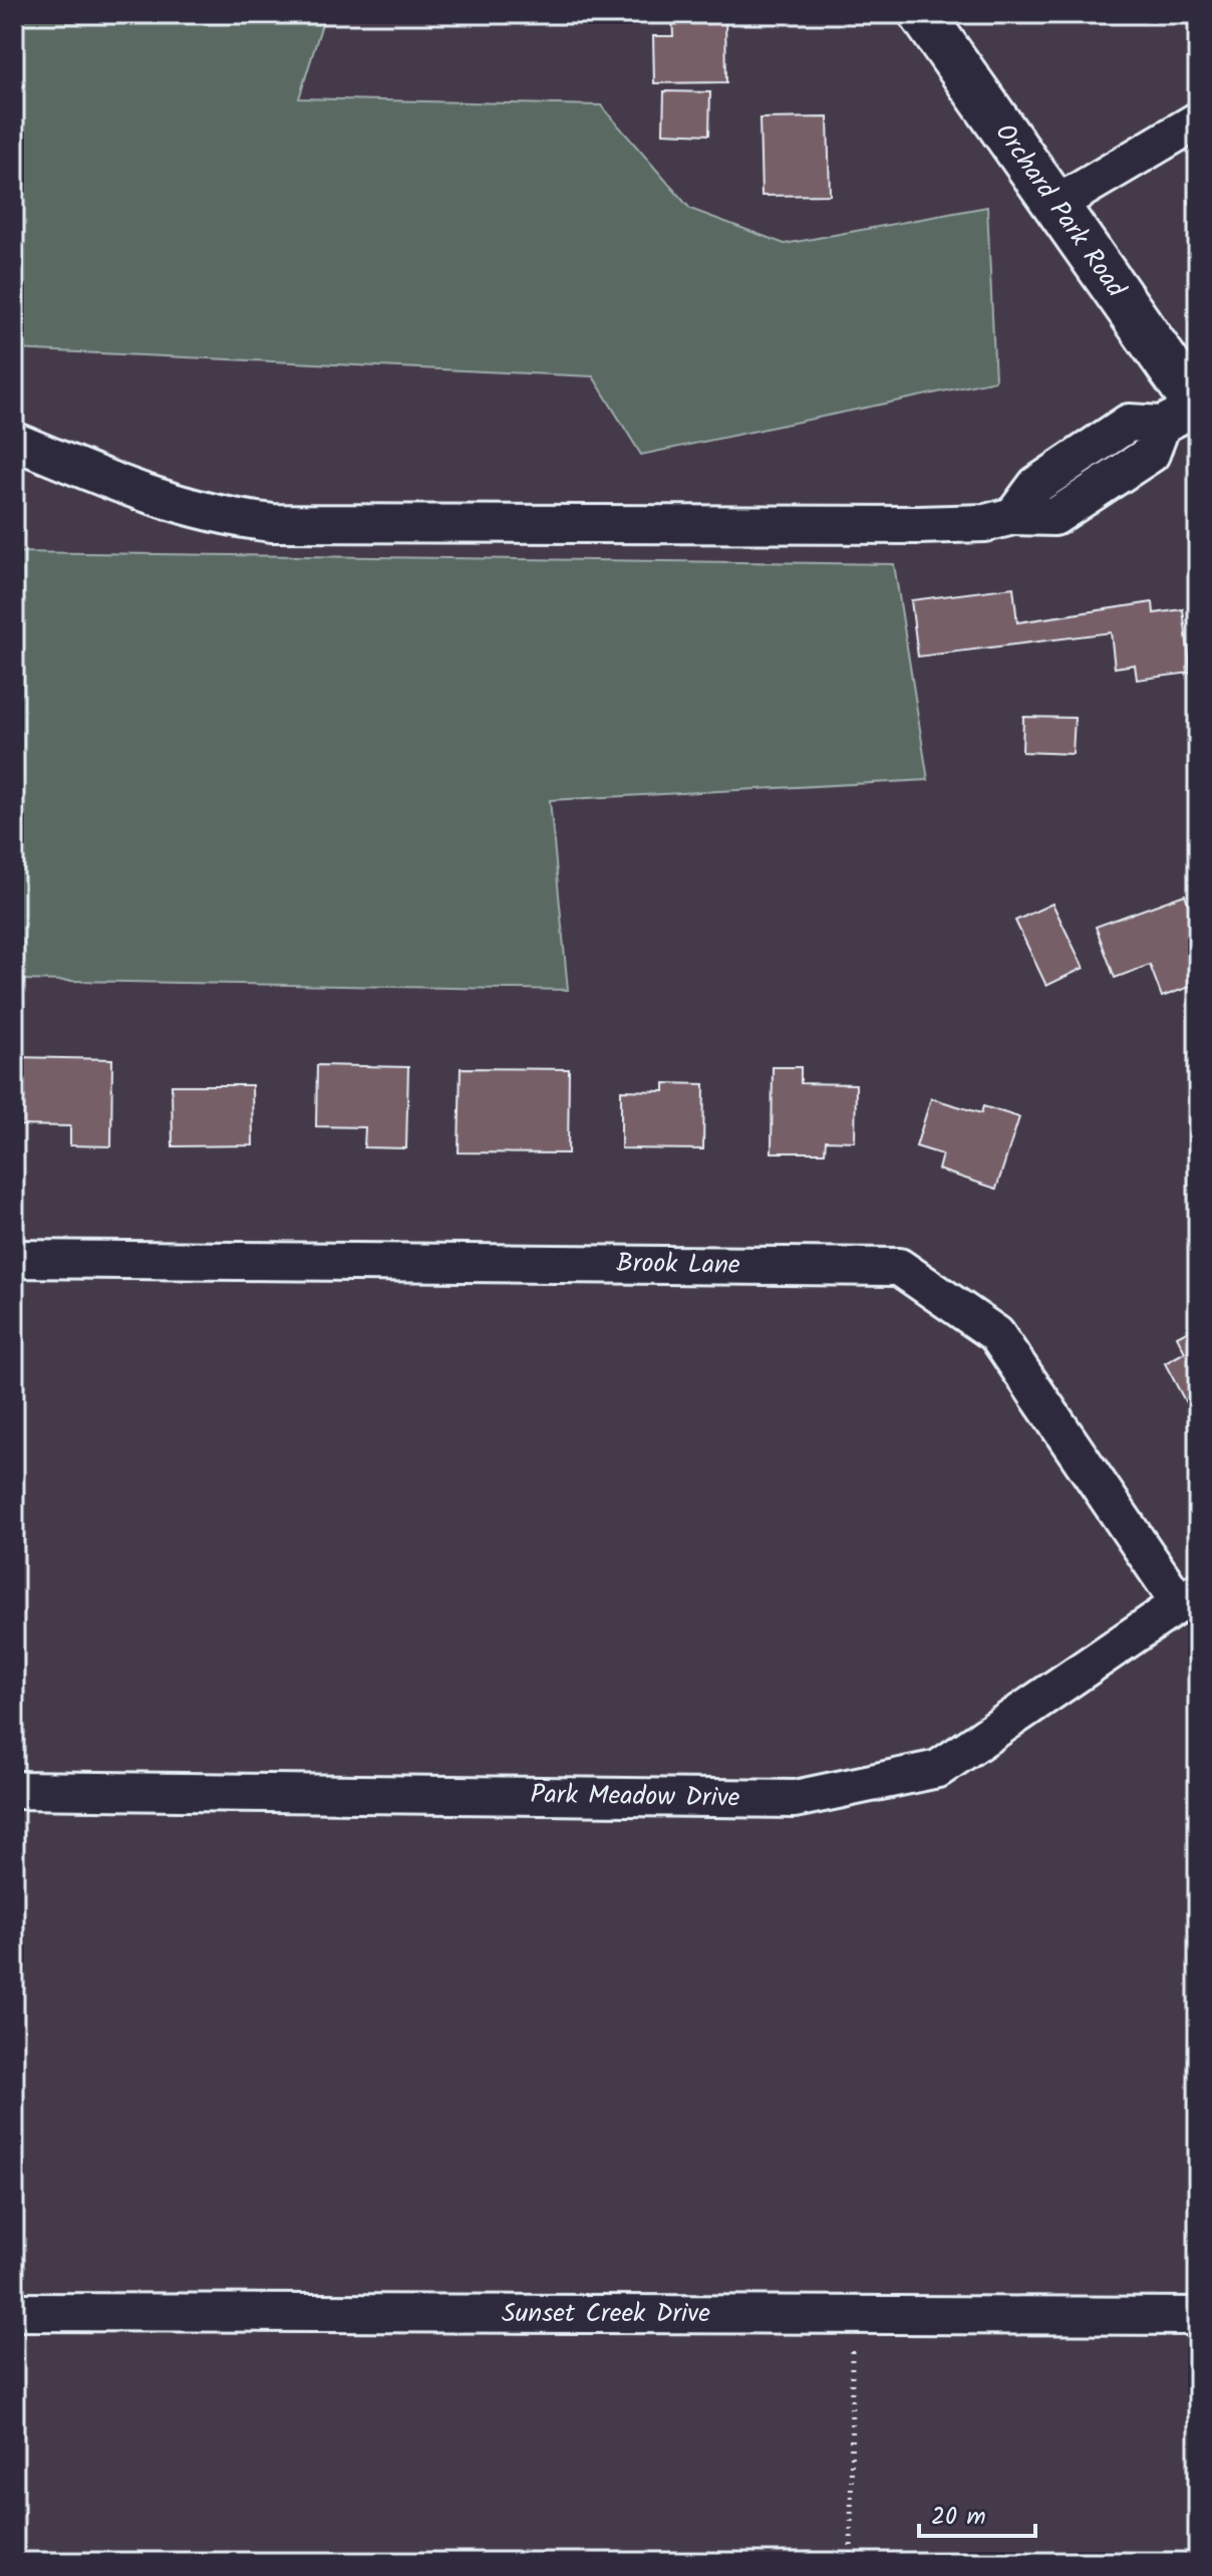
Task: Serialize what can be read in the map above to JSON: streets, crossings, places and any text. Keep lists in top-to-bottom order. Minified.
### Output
{"streets":{"main road":["Orchard Park Road"],"street":["Brook Lane","Park Meadow Drive","Sunset Creek Drive"]},"crossings":[["Brook Lane","Park Meadow Drive"]],"scale_bar":"20 m"}
